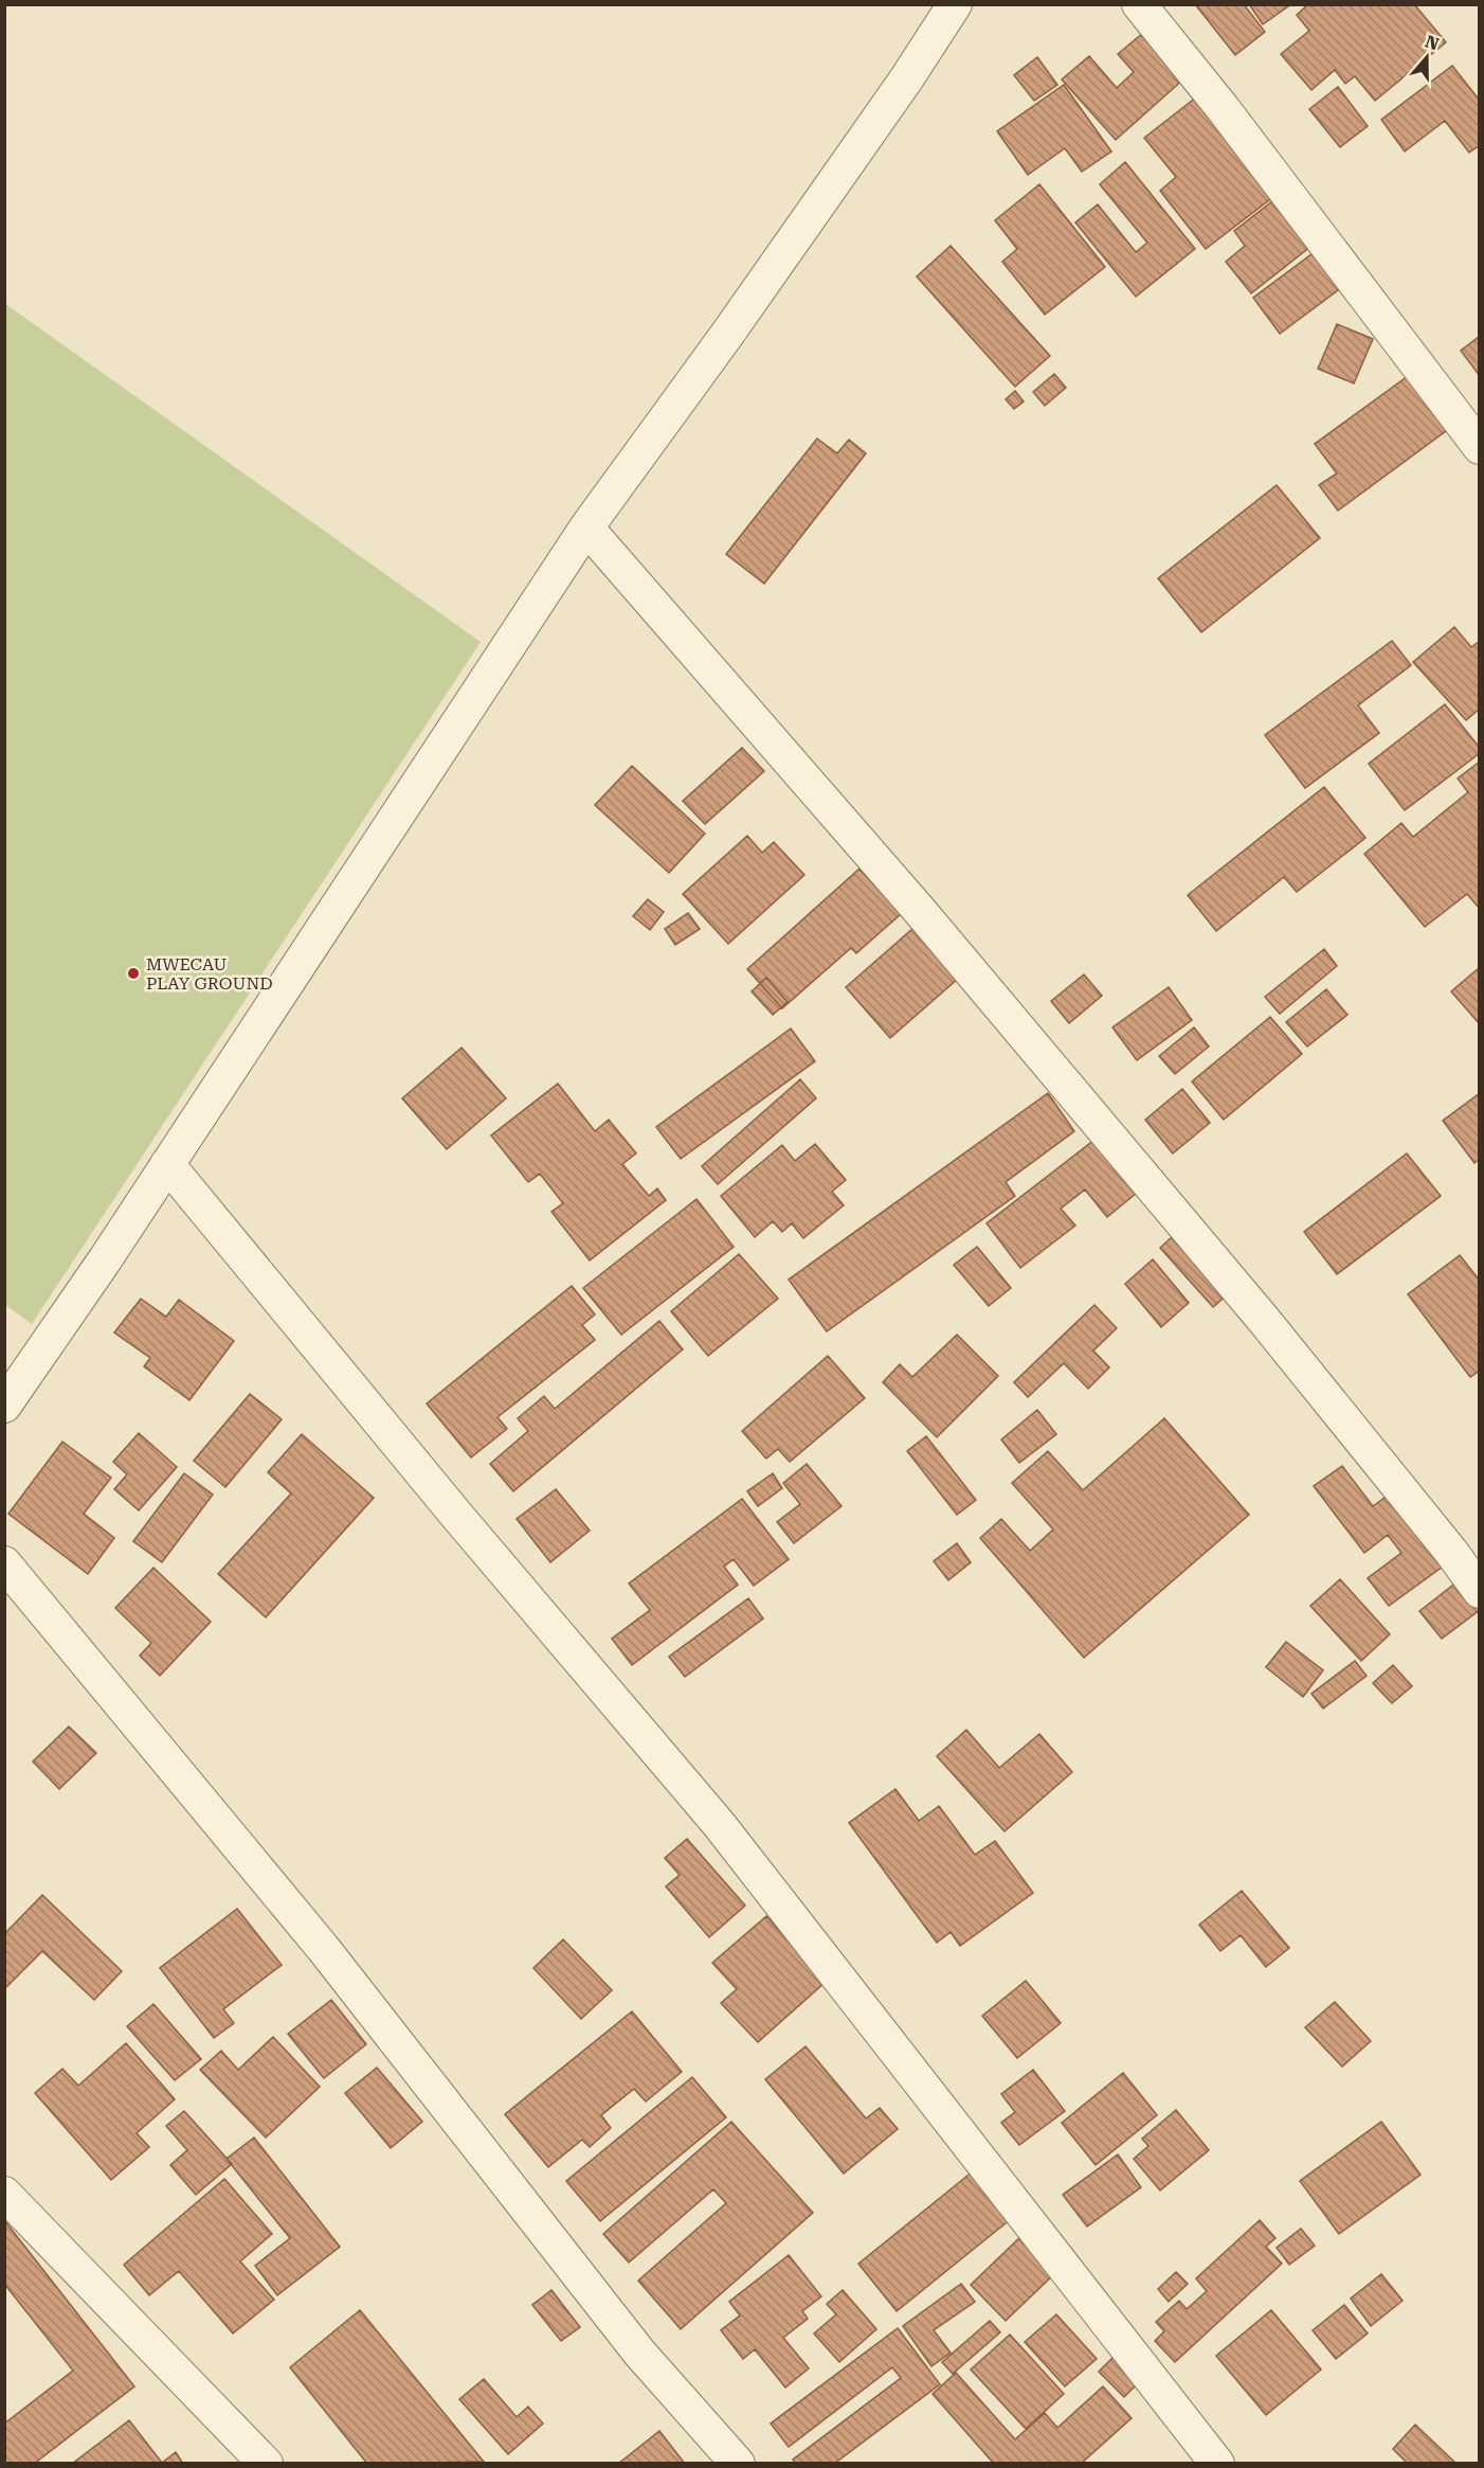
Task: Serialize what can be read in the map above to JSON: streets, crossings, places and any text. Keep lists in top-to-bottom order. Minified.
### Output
{"places":["MWECAU PLAY GROUND"],"north":"top"}
